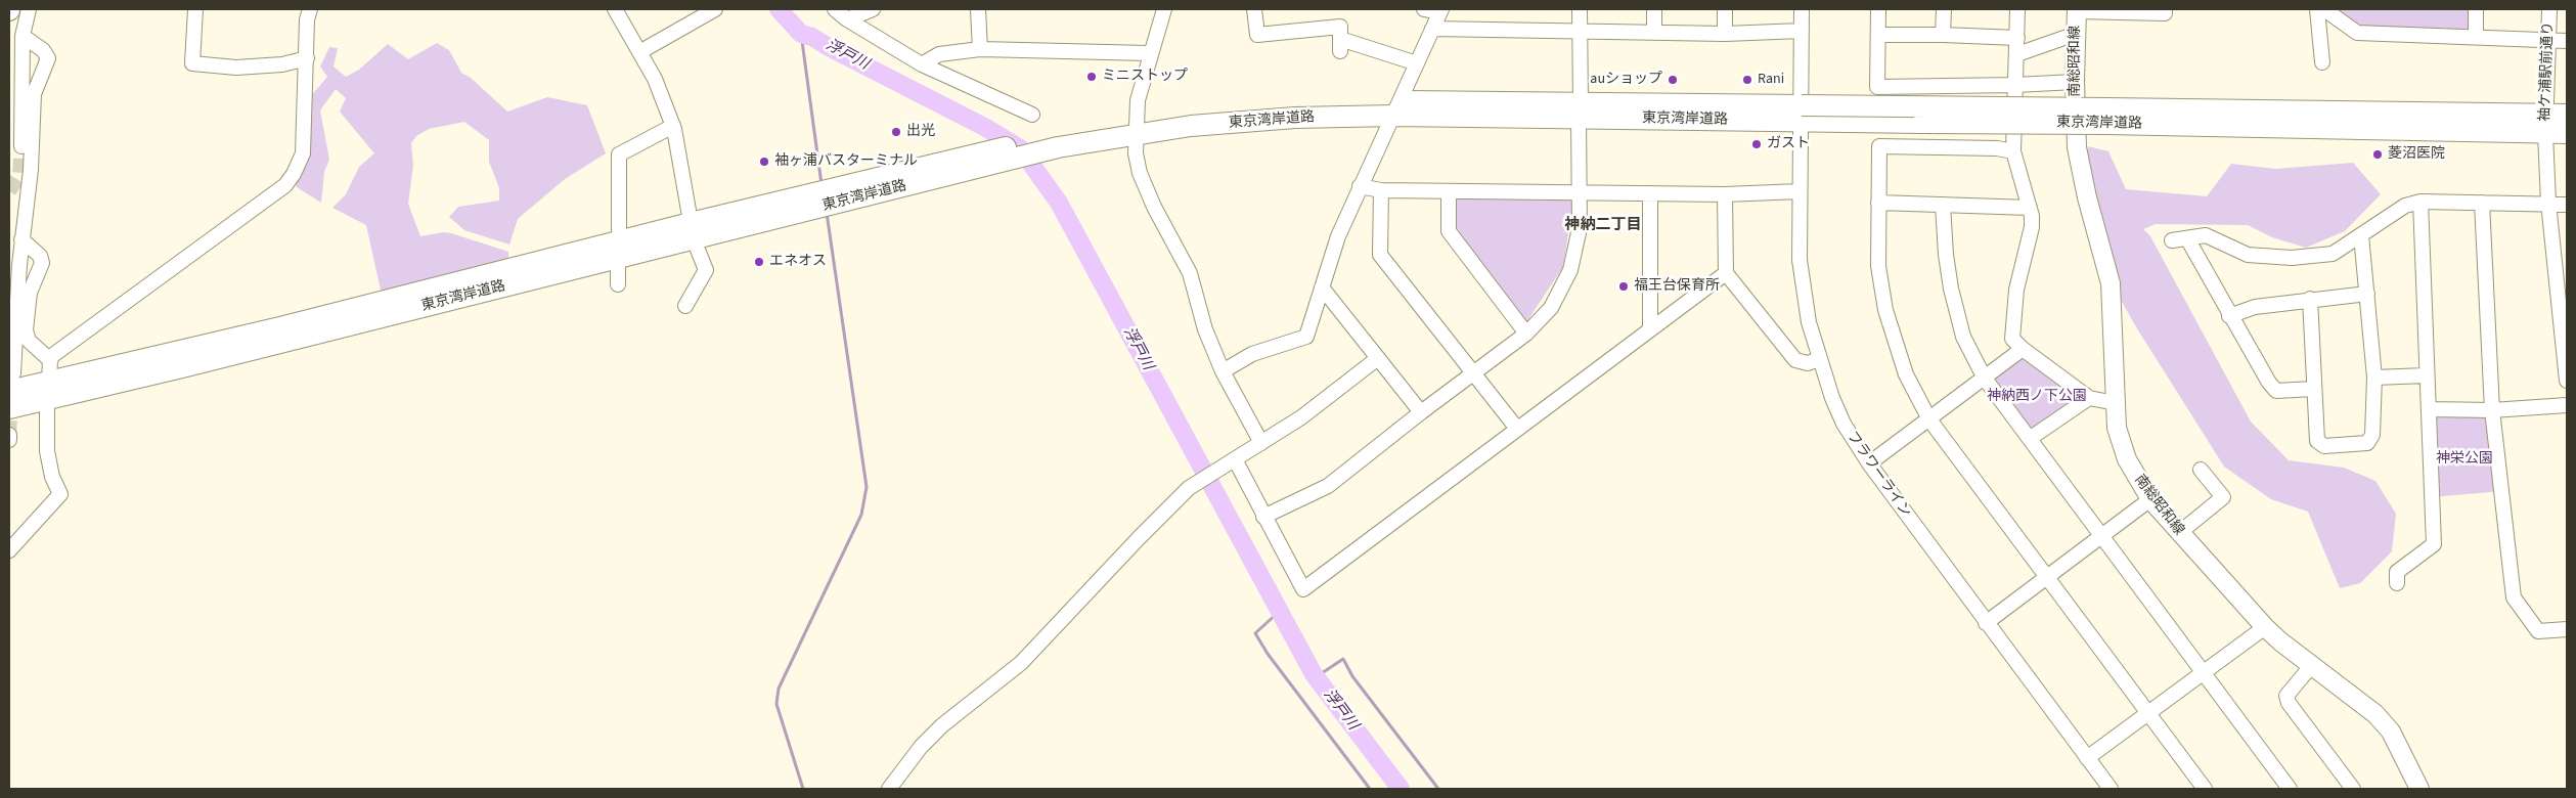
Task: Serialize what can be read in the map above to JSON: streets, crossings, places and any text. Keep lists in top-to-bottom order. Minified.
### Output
{"streets":{"highway":["東京湾岸道路"],"main road":["南総昭和線"],"street":["袖ケ浦駅前通り","フラワーライン"]},"crossings":[["袖ケ浦駅前通り","東京湾岸道路"],["東京湾岸道路","フラワーライン"]],"districts":["神納二丁目"],"water":["浮戸川"],"parks":["神納西ノ下公園","神栄公園"],"places":["ミニストップ","auショップ","Rani","出光","ガスト","菱沼医院","袖ヶ浦バスターミナル","エネオス","福王台保育所"]}
